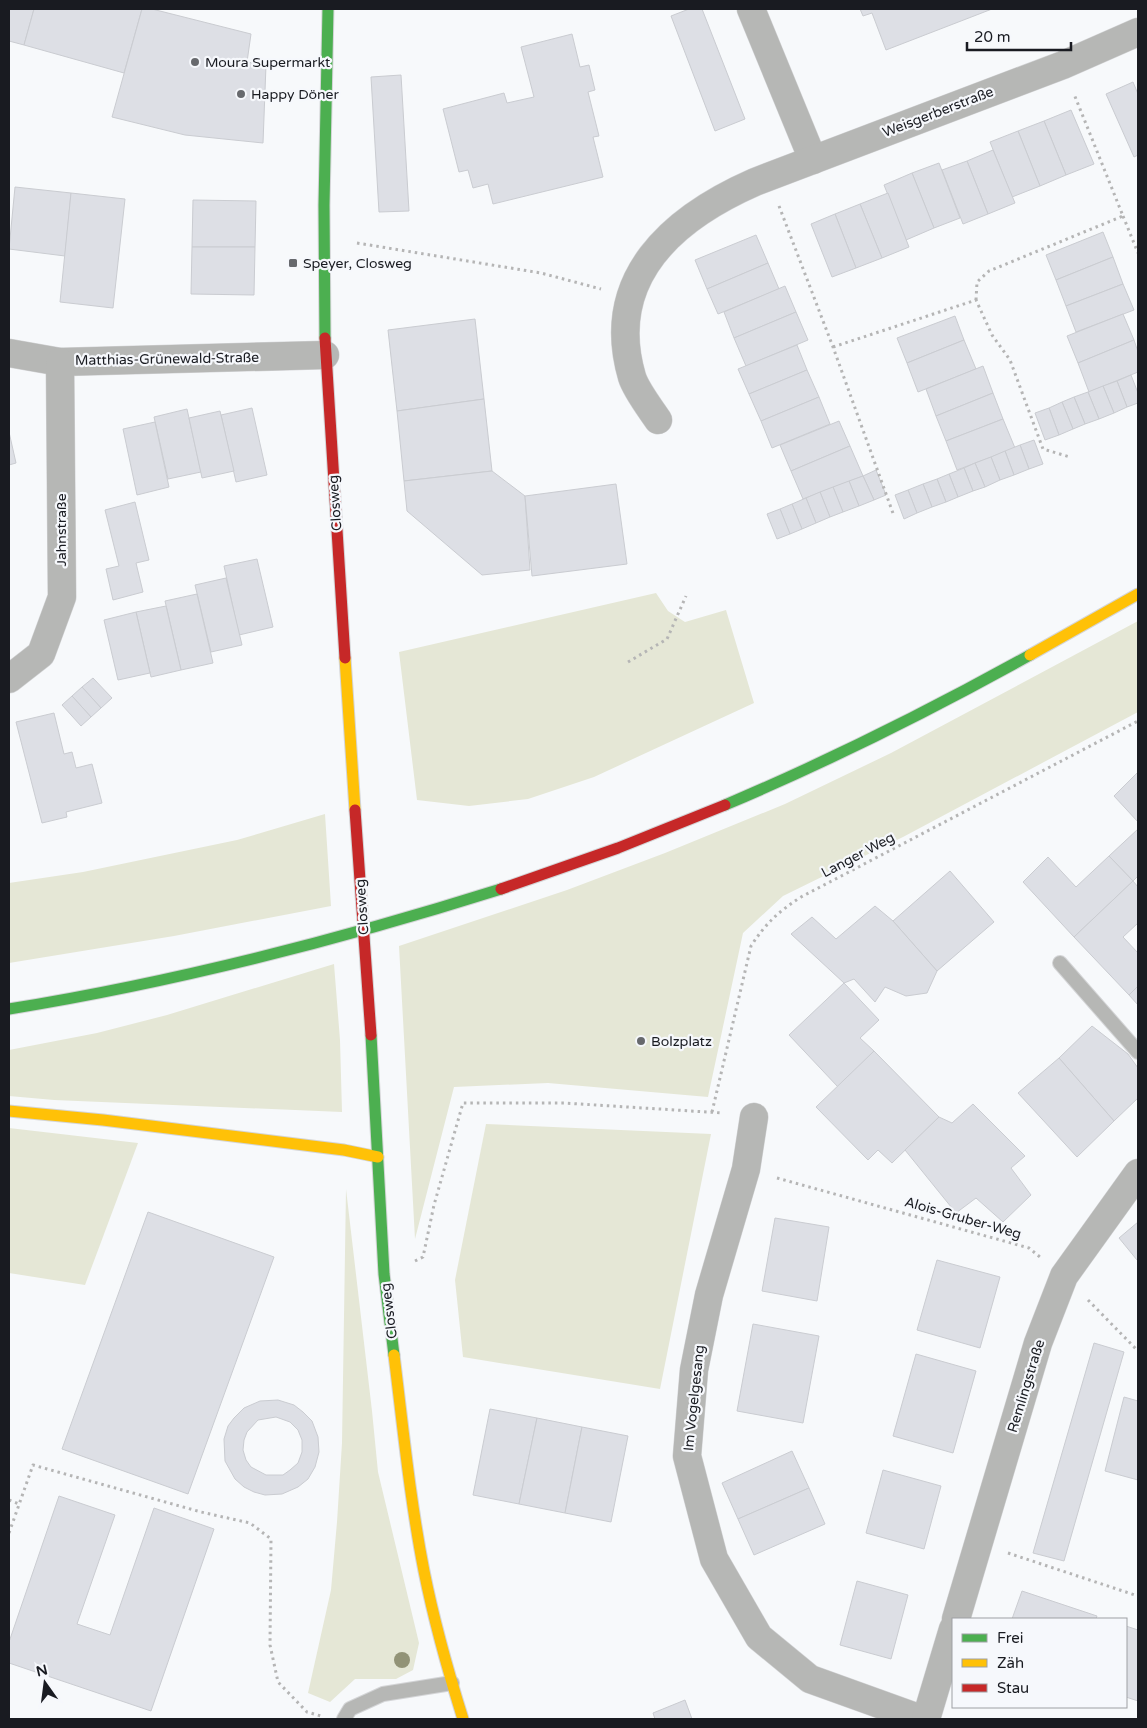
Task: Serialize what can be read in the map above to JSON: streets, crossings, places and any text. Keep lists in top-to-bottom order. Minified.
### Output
{"streets":{"street":["Weisgerberstraße","Matthias-Grünewald-Straße","Closweg","Jahnstraße","Remlingstraße","Im Vogelgesang"],"path":["Langer Weg","Alois-Gruber-Weg"]},"crossings":[["Matthias-Grünewald-Straße","Closweg"],["Matthias-Grünewald-Straße","Jahnstraße"],["Alois-Gruber-Weg","Remlingstraße"],["Alois-Gruber-Weg","Im Vogelgesang"]],"places":{"other":["Moura Supermarkt","Happy Döner","Bolzplatz"],"transit":["Speyer, Closweg"]},"legend":["Frei","Zäh","Stau"],"scale_bar":"20 m","north":"top"}
